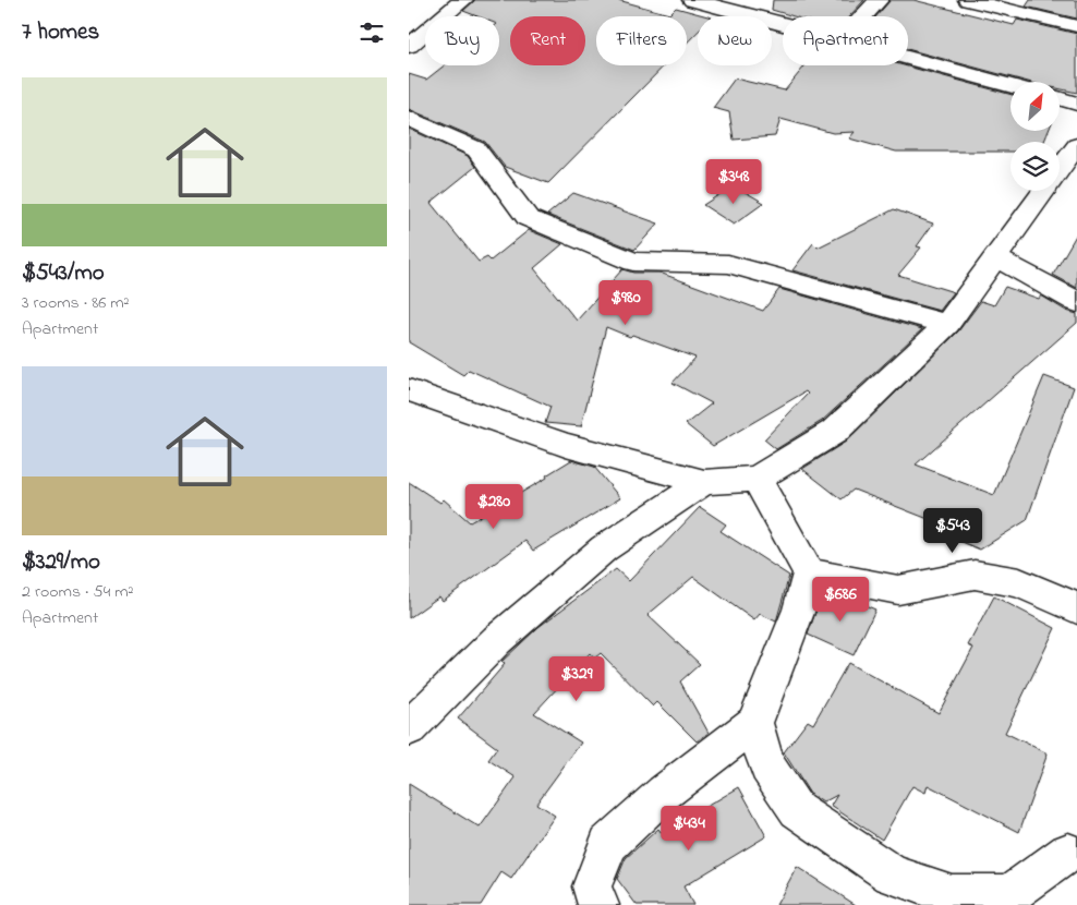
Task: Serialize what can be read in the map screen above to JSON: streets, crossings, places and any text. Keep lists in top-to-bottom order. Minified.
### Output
{"north":"top right","page":{"heading":"7 homes","chip":["Buy","Rent","Filters","New","Apartment"],"list":[{"name":"$543/mo","note":"3 rooms · 86 m² · Apartment"},{"name":"$329/mo","note":"2 rooms · 54 m² · Apartment"}],"price":["$348","$980","$280","$543","$686","$329","$434"]}}
